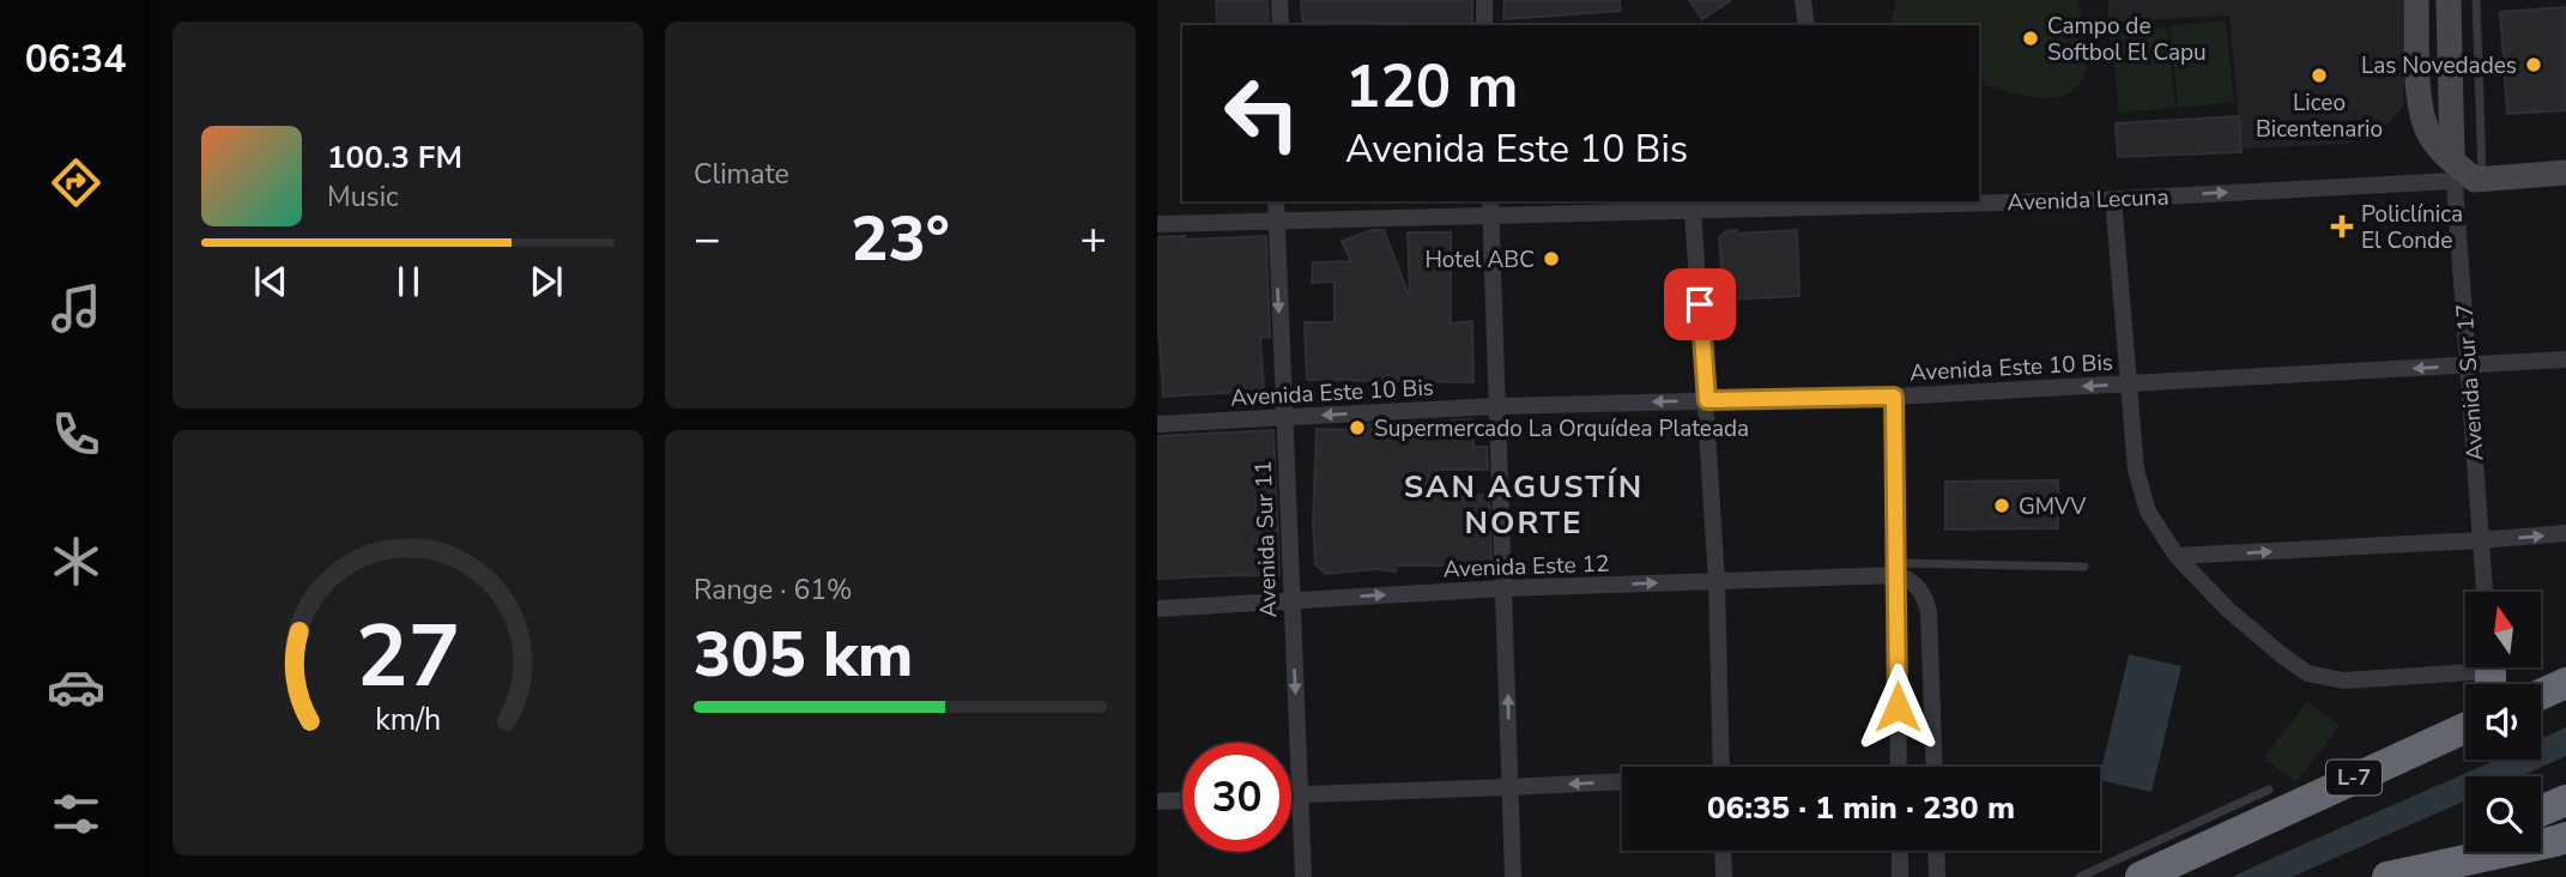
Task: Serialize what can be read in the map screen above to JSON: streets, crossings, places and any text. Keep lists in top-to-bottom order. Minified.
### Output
{"streets":{"highway":["L-7"],"main road":["Avenida Lecuna","Avenida Sur 17"],"street":["Avenida Este 10 Bis","Avenida Sur 11","Avenida Este 12"]},"crossings":[["Avenida Lecuna","Avenida Sur 17"],["Avenida Lecuna","Avenida Sur 11"],["Avenida Este 10 Bis","Avenida Sur 17"],["Avenida Este 10 Bis","Avenida Sur 11"],["Avenida Sur 11","Avenida Este 12"]],"one_way":["Avenida Este 10 Bis","Avenida Sur 11","Avenida Este 12"],"districts":["SAN AGUSTÍN NORTE"],"places":{"other":["Campo de Softbol El Capu","Las Novedades","Liceo Bicentenario","Hotel ABC","Supermercado La Orquídea Plateada","GMVV"],"health":["Policlínica El Conde"]},"north":"top","page":{"tabs":"06:34","tile":["Climate",["Range · 61%","305 km"]],"turn":["120 m","Avenida Este 10 Bis"],"song":["100.3 FM","Music"],"heat":["−","23°","+"],"limit":"30","trip":"06:35 · 1 min · 230 m","gauge":["27","km/h"]}}
